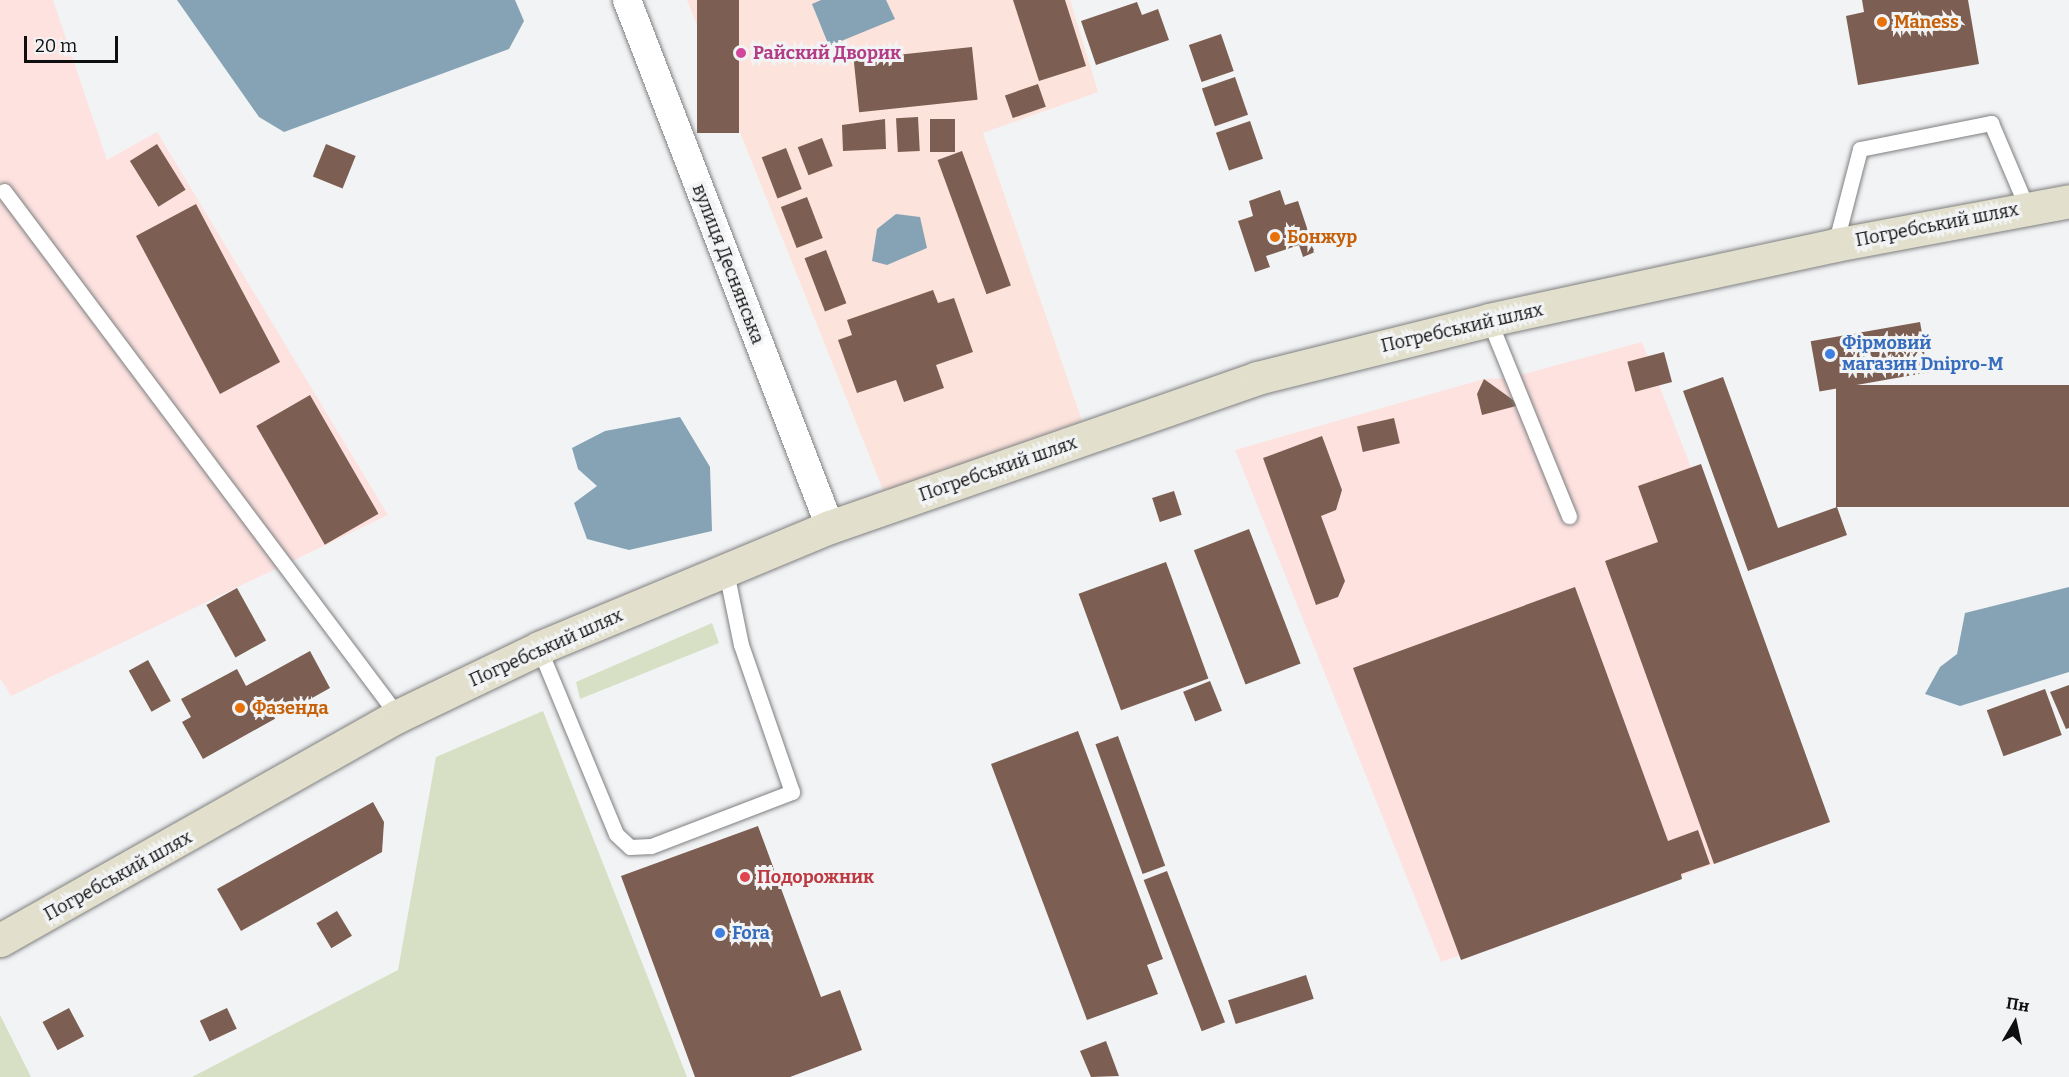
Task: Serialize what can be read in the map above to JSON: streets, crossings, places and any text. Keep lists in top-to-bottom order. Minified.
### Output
{"streets":{"main road":["Погребський шлях"],"street":["вулиця Деснянська"]},"crossings":[["Погребський шлях","вулиця Деснянська"]],"places":["Maness","Райский Дворик","Бонжур","Фірмовий магазин Dnipro-M","Фазенда","Подорожник","Fora"],"scale_bar":"20 m","north":"top"}
